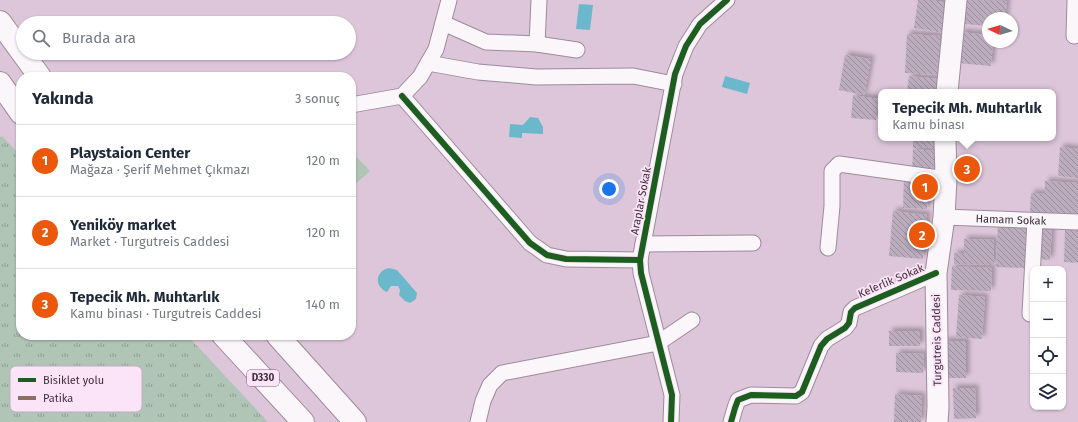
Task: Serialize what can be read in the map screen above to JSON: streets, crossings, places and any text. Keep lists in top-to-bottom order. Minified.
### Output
{"streets":{"highway":["D330"],"main road":["Turgutreis Caddesi"],"street":["Araplar Sokak","Hamam Sokak","Kelerlik Sokak"]},"crossings":[["Hamam Sokak","Turgutreis Caddesi"],["Kelerlik Sokak","Turgutreis Caddesi"]],"legend":["Bisiklet yolu","Patika"],"north":"left","page":{"search":"Burada ara","heading":["Yakında","3 sonuç"],"popup":["Tepecik Mh. Muhtarlık","Kamu binası"],"list":[{"mark":"1","name":"Playstaion Center","note":"Mağaza · Şerif Mehmet Çıkmazı","value":"120 m"},{"mark":"2","name":"Yeniköy market","note":"Market · Turgutreis Caddesi","value":"120 m"},{"mark":"3","name":"Tepecik Mh. Muhtarlık","note":"Kamu binası · Turgutreis Caddesi","value":"140 m"}],"pins":["3","1","2"],"map_buttons":["+","−"]}}
